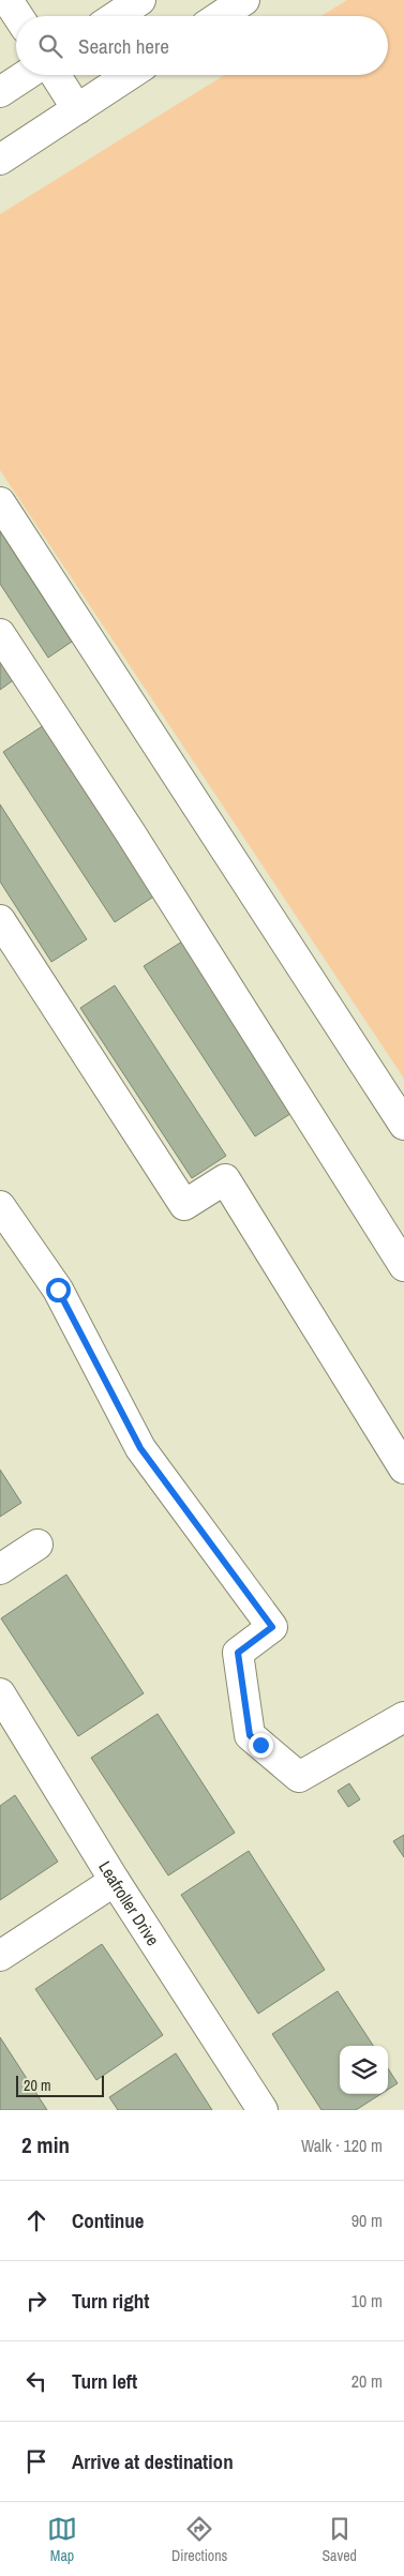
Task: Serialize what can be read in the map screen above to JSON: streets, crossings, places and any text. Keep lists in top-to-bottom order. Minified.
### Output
{"streets":{"street":["Leafroller Drive"]},"scale_bar":"20 m","page":{"search":"Search here","scale":"20 m","heading":["2 min","Walk · 120 m"],"list":[["Continue","90 m"],["Turn right","10 m"],["Turn left","20 m"],"Arrive at destination"],"nav":["Map","Directions","Saved"]}}
